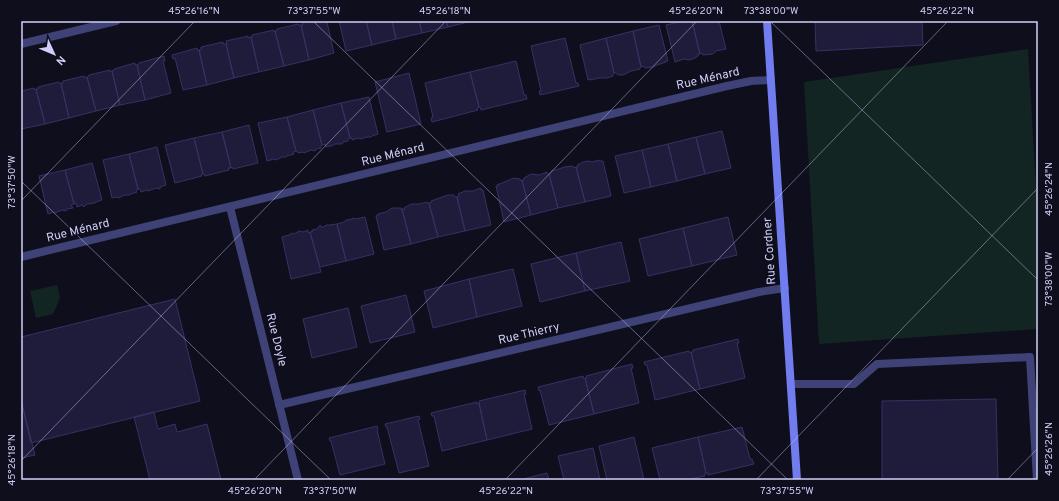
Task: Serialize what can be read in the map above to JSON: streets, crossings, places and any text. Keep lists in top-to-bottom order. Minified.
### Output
{"streets":{"street":["Rue Ménard","Rue Cordner","Rue Thierry","Rue Doyle"]},"crossings":[["Rue Ménard","Rue Cordner"],["Rue Ménard","Rue Doyle"],["Rue Cordner","Rue Thierry"],["Rue Thierry","Rue Doyle"]],"north":"bottom right","coordinates":["45°26'16\"N","73°37'55\"W","45°26'18\"N","45°26'20\"N","73°38'00\"W","45°26'22\"N","73°37'50\"W","45°26'24\"N","45°26'26\"N"]}
